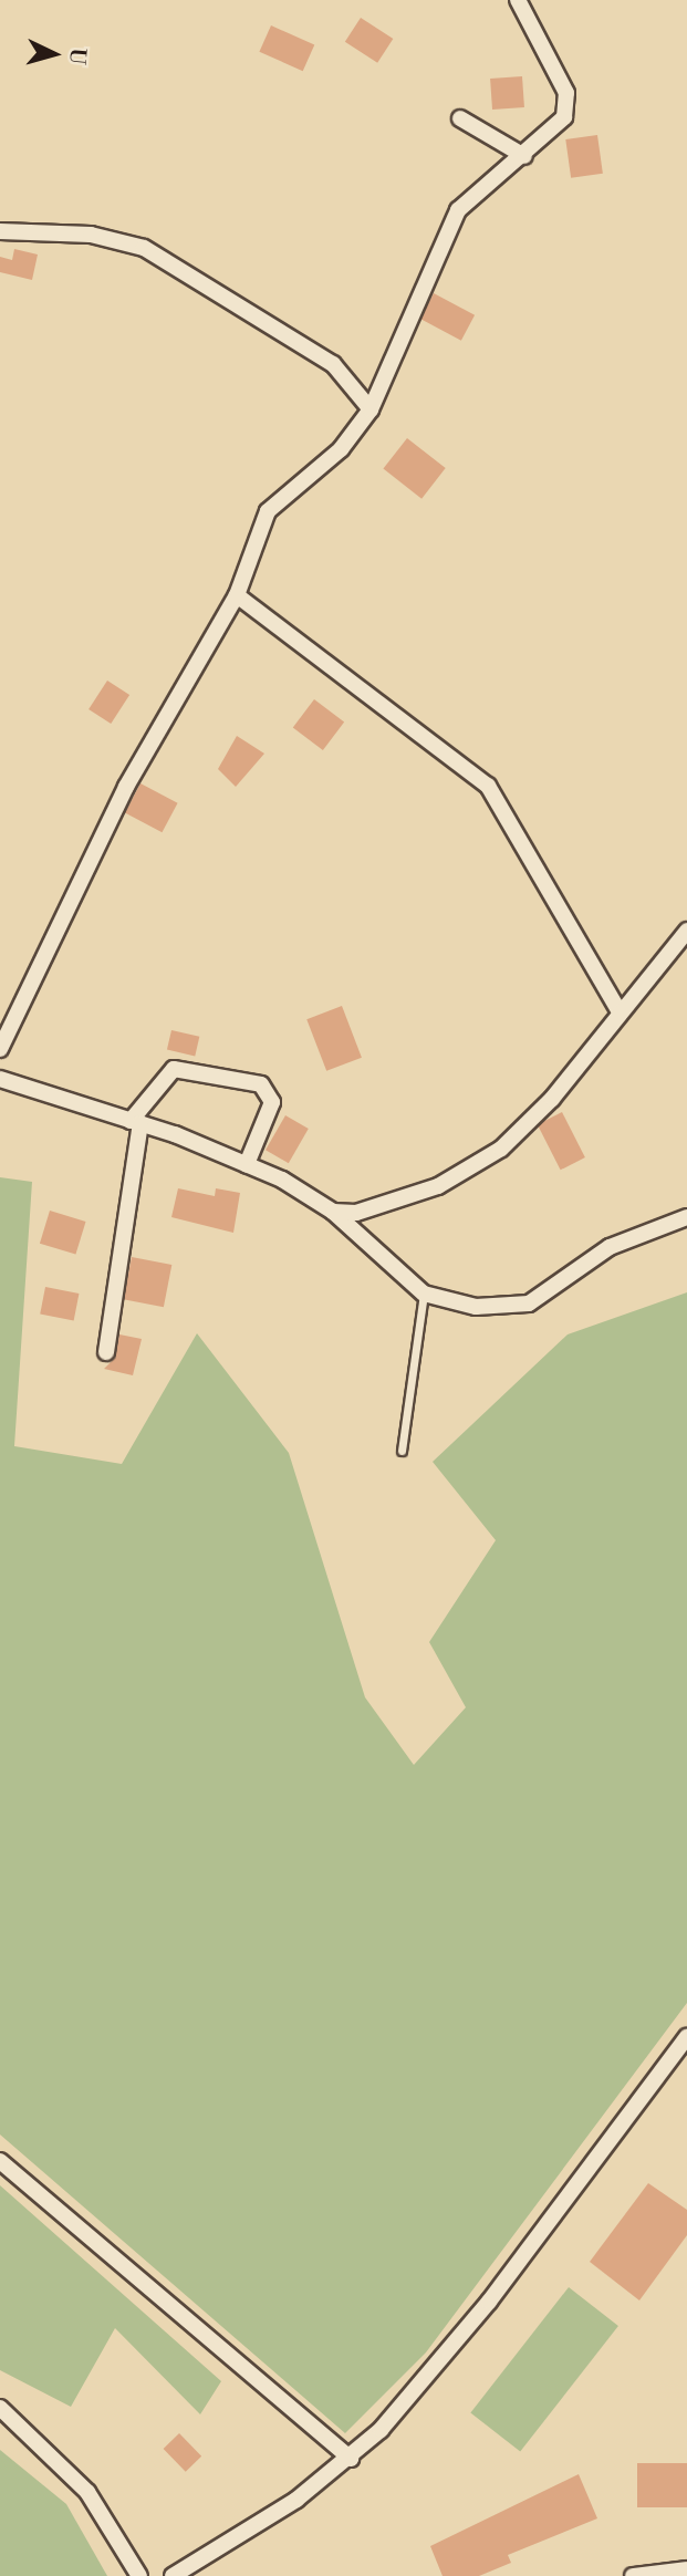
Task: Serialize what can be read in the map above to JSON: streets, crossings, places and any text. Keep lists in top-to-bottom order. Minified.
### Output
{"north":"right"}
